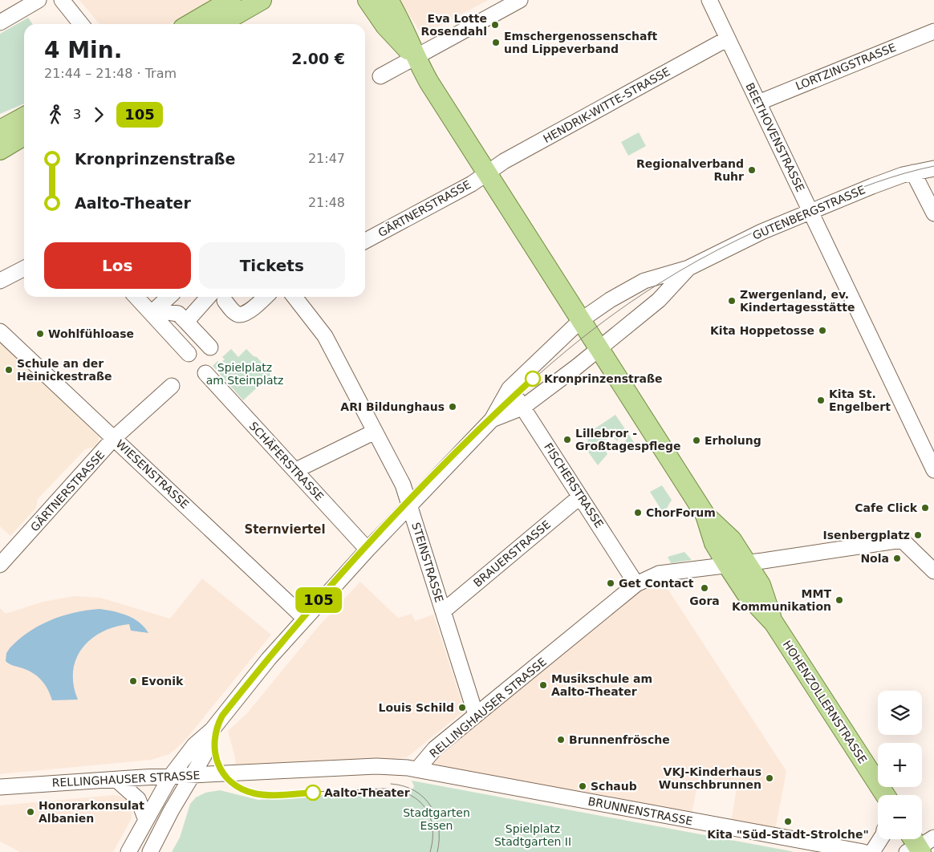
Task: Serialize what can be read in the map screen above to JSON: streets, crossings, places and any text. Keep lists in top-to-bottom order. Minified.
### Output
{"streets":{"main road":["HOHENZOLLERNSTRASSE"],"street":["LORTZINGSTRASSE","HENDRIK-WITTE-STRASSE","BEETHOVENSTRASSE","GÄRTNERSTRASSE","GUTENBERGSTRASSE","SCHÄFERSTRASSE","WIESENSTRASSE","FISCHERSTRASSE","BRAUERSTRASSE","STEINSTRASSE","RELLINGHAUSER STRASSE","BRUNNENSTRASSE"]},"crossings":[["LORTZINGSTRASSE","BEETHOVENSTRASSE"],["HENDRIK-WITTE-STRASSE","BEETHOVENSTRASSE"],["HENDRIK-WITTE-STRASSE","GÄRTNERSTRASSE"],["BEETHOVENSTRASSE","GUTENBERGSTRASSE"],["GÄRTNERSTRASSE","WIESENSTRASSE"],["GUTENBERGSTRASSE","SCHÄFERSTRASSE"],["GUTENBERGSTRASSE","WIESENSTRASSE"],["GUTENBERGSTRASSE","FISCHERSTRASSE"],["GUTENBERGSTRASSE","STEINSTRASSE"],["FISCHERSTRASSE","BRAUERSTRASSE"],["FISCHERSTRASSE","RELLINGHAUSER STRASSE"],["BRAUERSTRASSE","STEINSTRASSE"],["STEINSTRASSE","RELLINGHAUSER STRASSE"],["HOHENZOLLERNSTRASSE","RELLINGHAUSER STRASSE"],["RELLINGHAUSER STRASSE","BRUNNENSTRASSE"]],"districts":["Sternviertel"],"parks":["Spielplatz am Steinplatz","Stadtgarten Essen","Spielplatz Stadtgarten II"],"places":["Eva Lotte Rosendahl","Emschergenossenschaft und Lippeverband","Regionalverband Ruhr","Zwergenland, ev. Kindertagesstätte","Kita Hoppetosse","Wohlfühloase","Schule an der Heinickestraße","Kronprinzenstraße","Kita St. Engelbert","ARI Bildunghaus","Lillebror - Großtagespflege","Erholung","Cafe Click","ChorForum","Isenbergplatz","Nola","Get Contact","Gora","MMT Kommunikation","Evonik","Musikschule am Aalto-Theater","Louis Schild","Brunnenfrösche","VKJ-Kinderhaus Wunschbrunnen","Schaub","Aalto-Theater","Honorarkonsulat Albanien","Kita \"Süd-Stadt-Strolche\""],"lines":["tram line 105"],"page":{"on_map":"105","heading":["4 Min.","21:44 – 21:48 · Tram","2.00 €"],"legs":["3","105"],"list":[{"name":"Kronprinzenstraße","value":"21:47"},{"name":"Aalto-Theater","value":"21:48"}],"buttons":["Los","Tickets"],"map_buttons":["+","−"]}}
